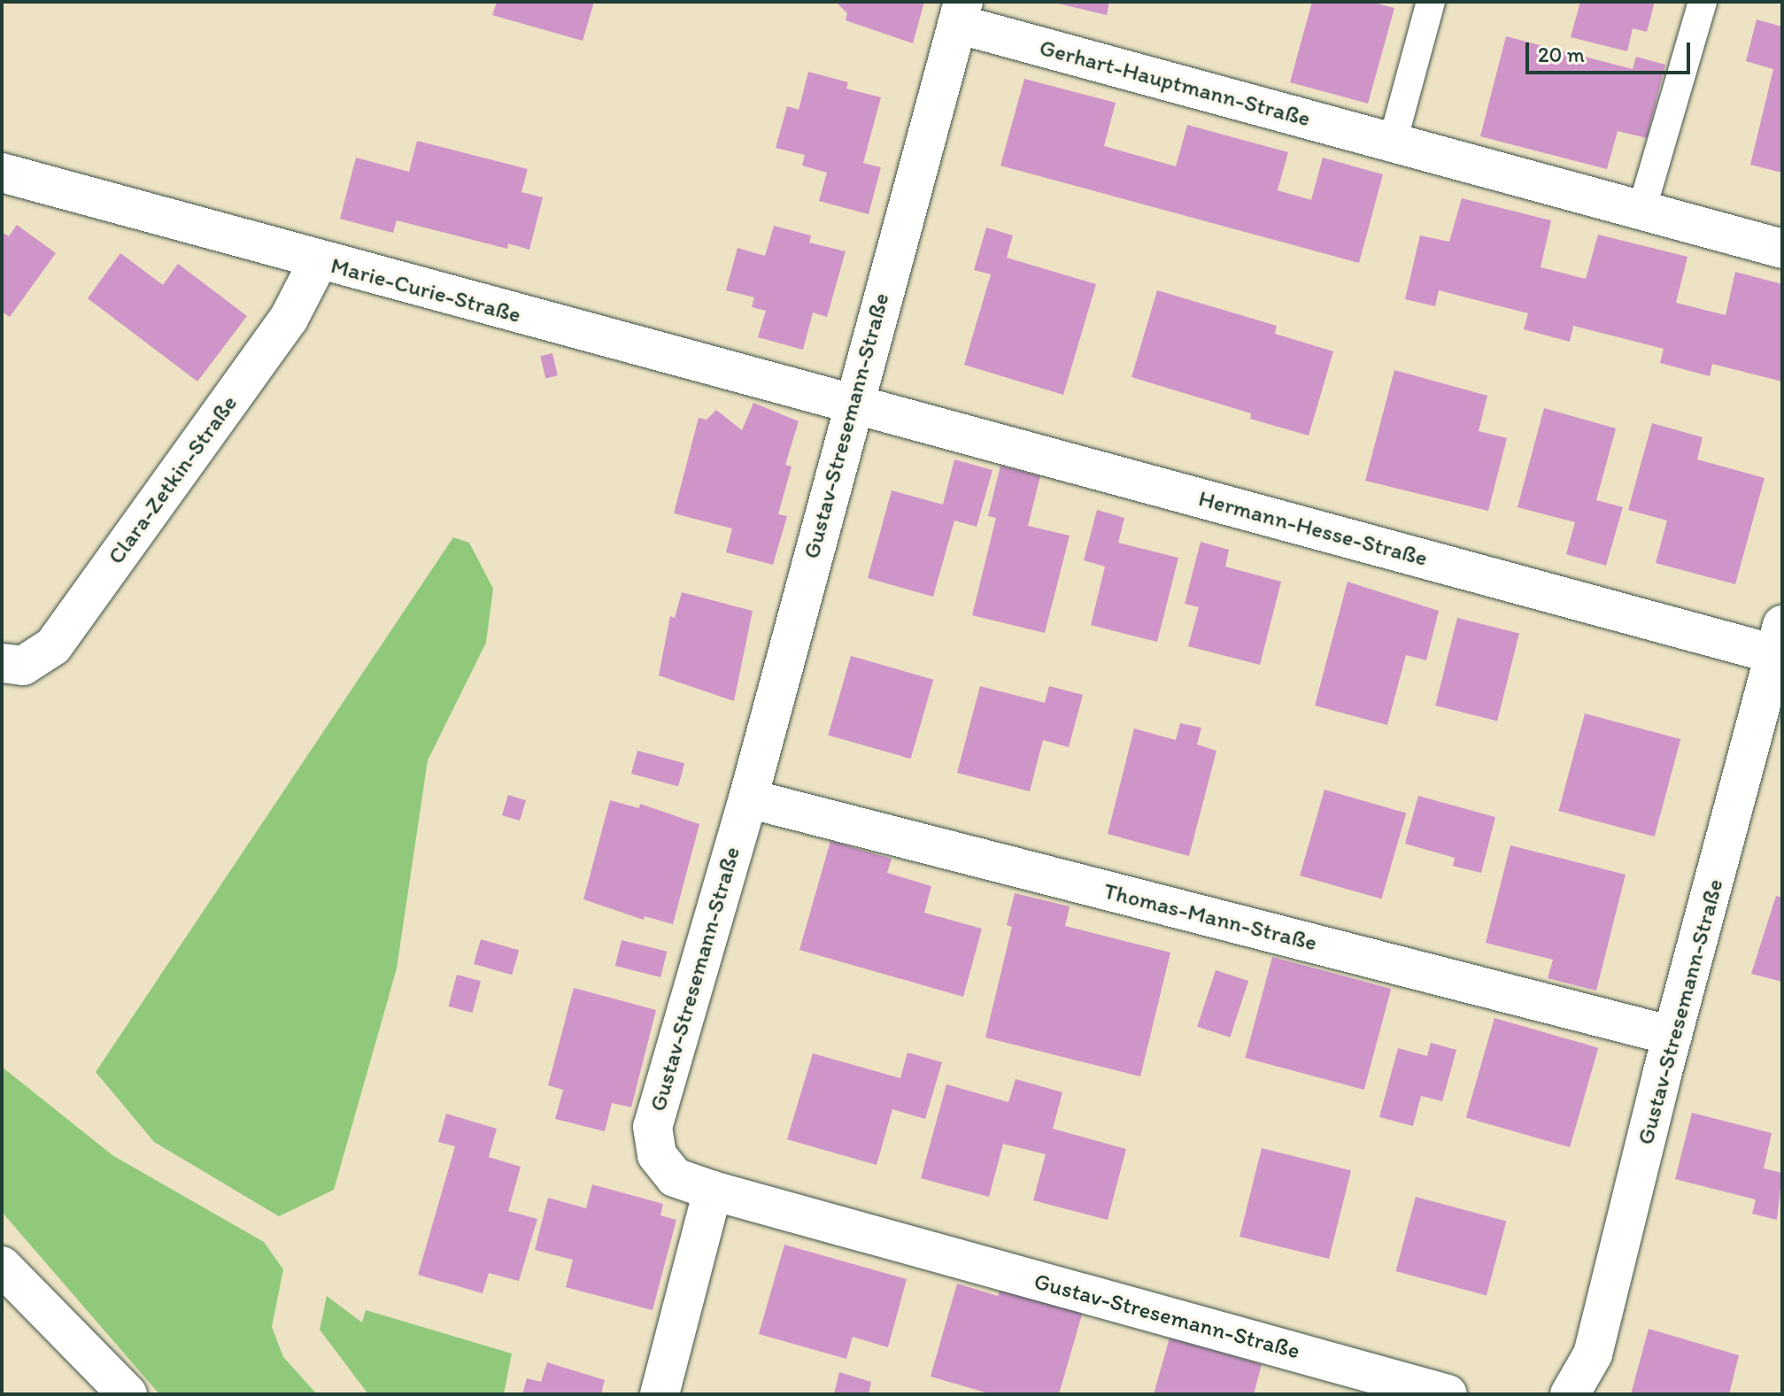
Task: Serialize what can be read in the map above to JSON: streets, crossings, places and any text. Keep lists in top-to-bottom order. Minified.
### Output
{"streets":{"street":["Gerhart-Hauptmann-Straße","Marie-Curie-Straße","Gustav-Stresemann-Straße","Clara-Zetkin-Straße","Hermann-Hesse-Straße","Thomas-Mann-Straße"]},"crossings":[["Gerhart-Hauptmann-Straße","Gustav-Stresemann-Straße"],["Marie-Curie-Straße","Gustav-Stresemann-Straße"],["Marie-Curie-Straße","Clara-Zetkin-Straße"],["Marie-Curie-Straße","Hermann-Hesse-Straße"],["Gustav-Stresemann-Straße","Hermann-Hesse-Straße"],["Gustav-Stresemann-Straße","Thomas-Mann-Straße"]],"scale_bar":"20 m"}
